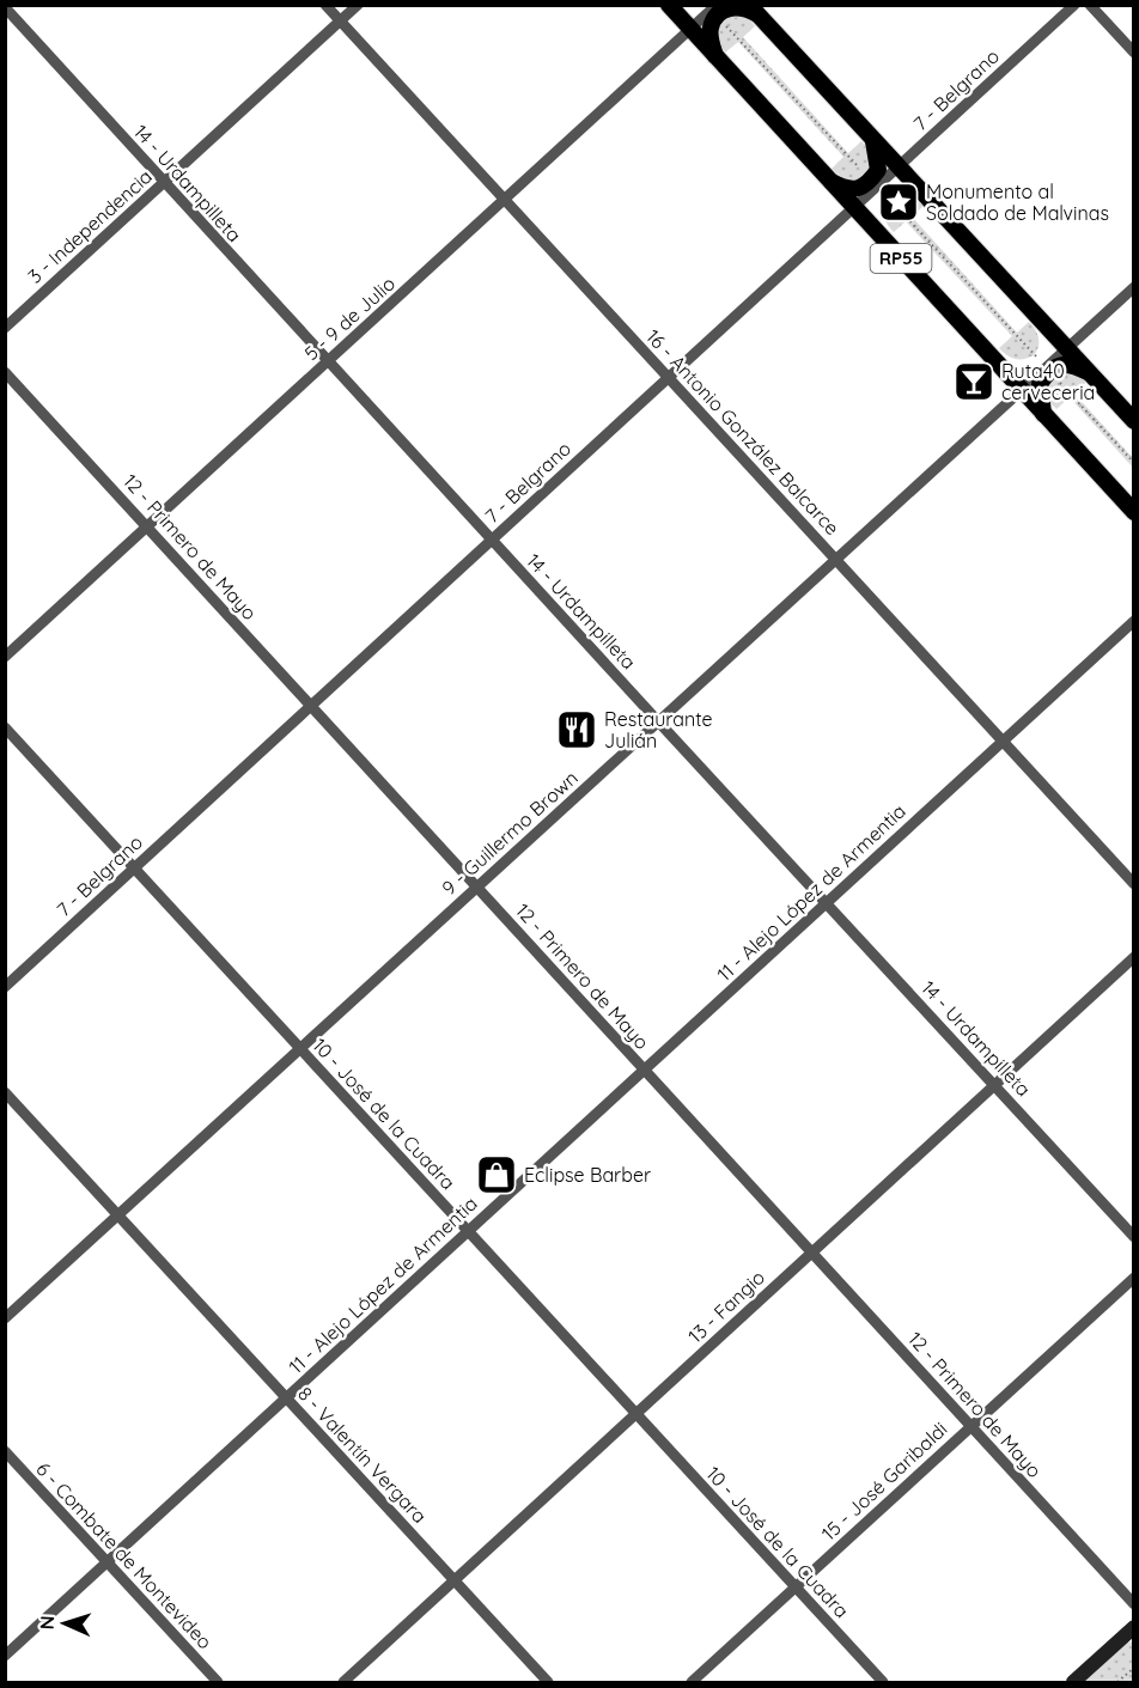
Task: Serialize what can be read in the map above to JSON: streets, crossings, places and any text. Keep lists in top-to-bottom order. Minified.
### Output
{"streets":{"main road":["RP55"],"street":["7 - Belgrano","14 - Urdampilleta","3 - Independencia","5 - 9 de Julio","16 - Antonio González Balcarce","12 - Primero de Mayo","9 - Guillermo Brown","11 - Alejo López de Armentia","10 - José de la Cuadra","13 - Fangio","8 - Valentín Vergara","15 - José Garibaldi","6 - Combate de Montevideo"]},"crossings":[["7 - Belgrano","14 - Urdampilleta"],["7 - Belgrano","RP55"],["7 - Belgrano","16 - Antonio González Balcarce"],["7 - Belgrano","12 - Primero de Mayo"],["7 - Belgrano","10 - José de la Cuadra"],["14 - Urdampilleta","3 - Independencia"],["14 - Urdampilleta","5 - 9 de Julio"],["14 - Urdampilleta","9 - Guillermo Brown"],["14 - Urdampilleta","11 - Alejo López de Armentia"],["14 - Urdampilleta","13 - Fangio"],["3 - Independencia","16 - Antonio González Balcarce"],["RP55","5 - 9 de Julio"],["RP55","9 - Guillermo Brown"],["5 - 9 de Julio","16 - Antonio González Balcarce"],["5 - 9 de Julio","12 - Primero de Mayo"],["16 - Antonio González Balcarce","9 - Guillermo Brown"],["16 - Antonio González Balcarce","11 - Alejo López de Armentia"],["12 - Primero de Mayo","9 - Guillermo Brown"],["12 - Primero de Mayo","11 - Alejo López de Armentia"],["12 - Primero de Mayo","13 - Fangio"],["12 - Primero de Mayo","15 - José Garibaldi"],["9 - Guillermo Brown","10 - José de la Cuadra"],["9 - Guillermo Brown","8 - Valentín Vergara"],["11 - Alejo López de Armentia","10 - José de la Cuadra"],["11 - Alejo López de Armentia","8 - Valentín Vergara"],["11 - Alejo López de Armentia","6 - Combate de Montevideo"],["10 - José de la Cuadra","13 - Fangio"],["10 - José de la Cuadra","15 - José Garibaldi"],["13 - Fangio","8 - Valentín Vergara"]],"places":{"place":["Monumento al Soldado de Malvinas"],"bar":["Ruta40 cerveceria"],"restaurant":["Restaurante Julián"],"shop":["Eclipse Barber"]},"north":"left"}
